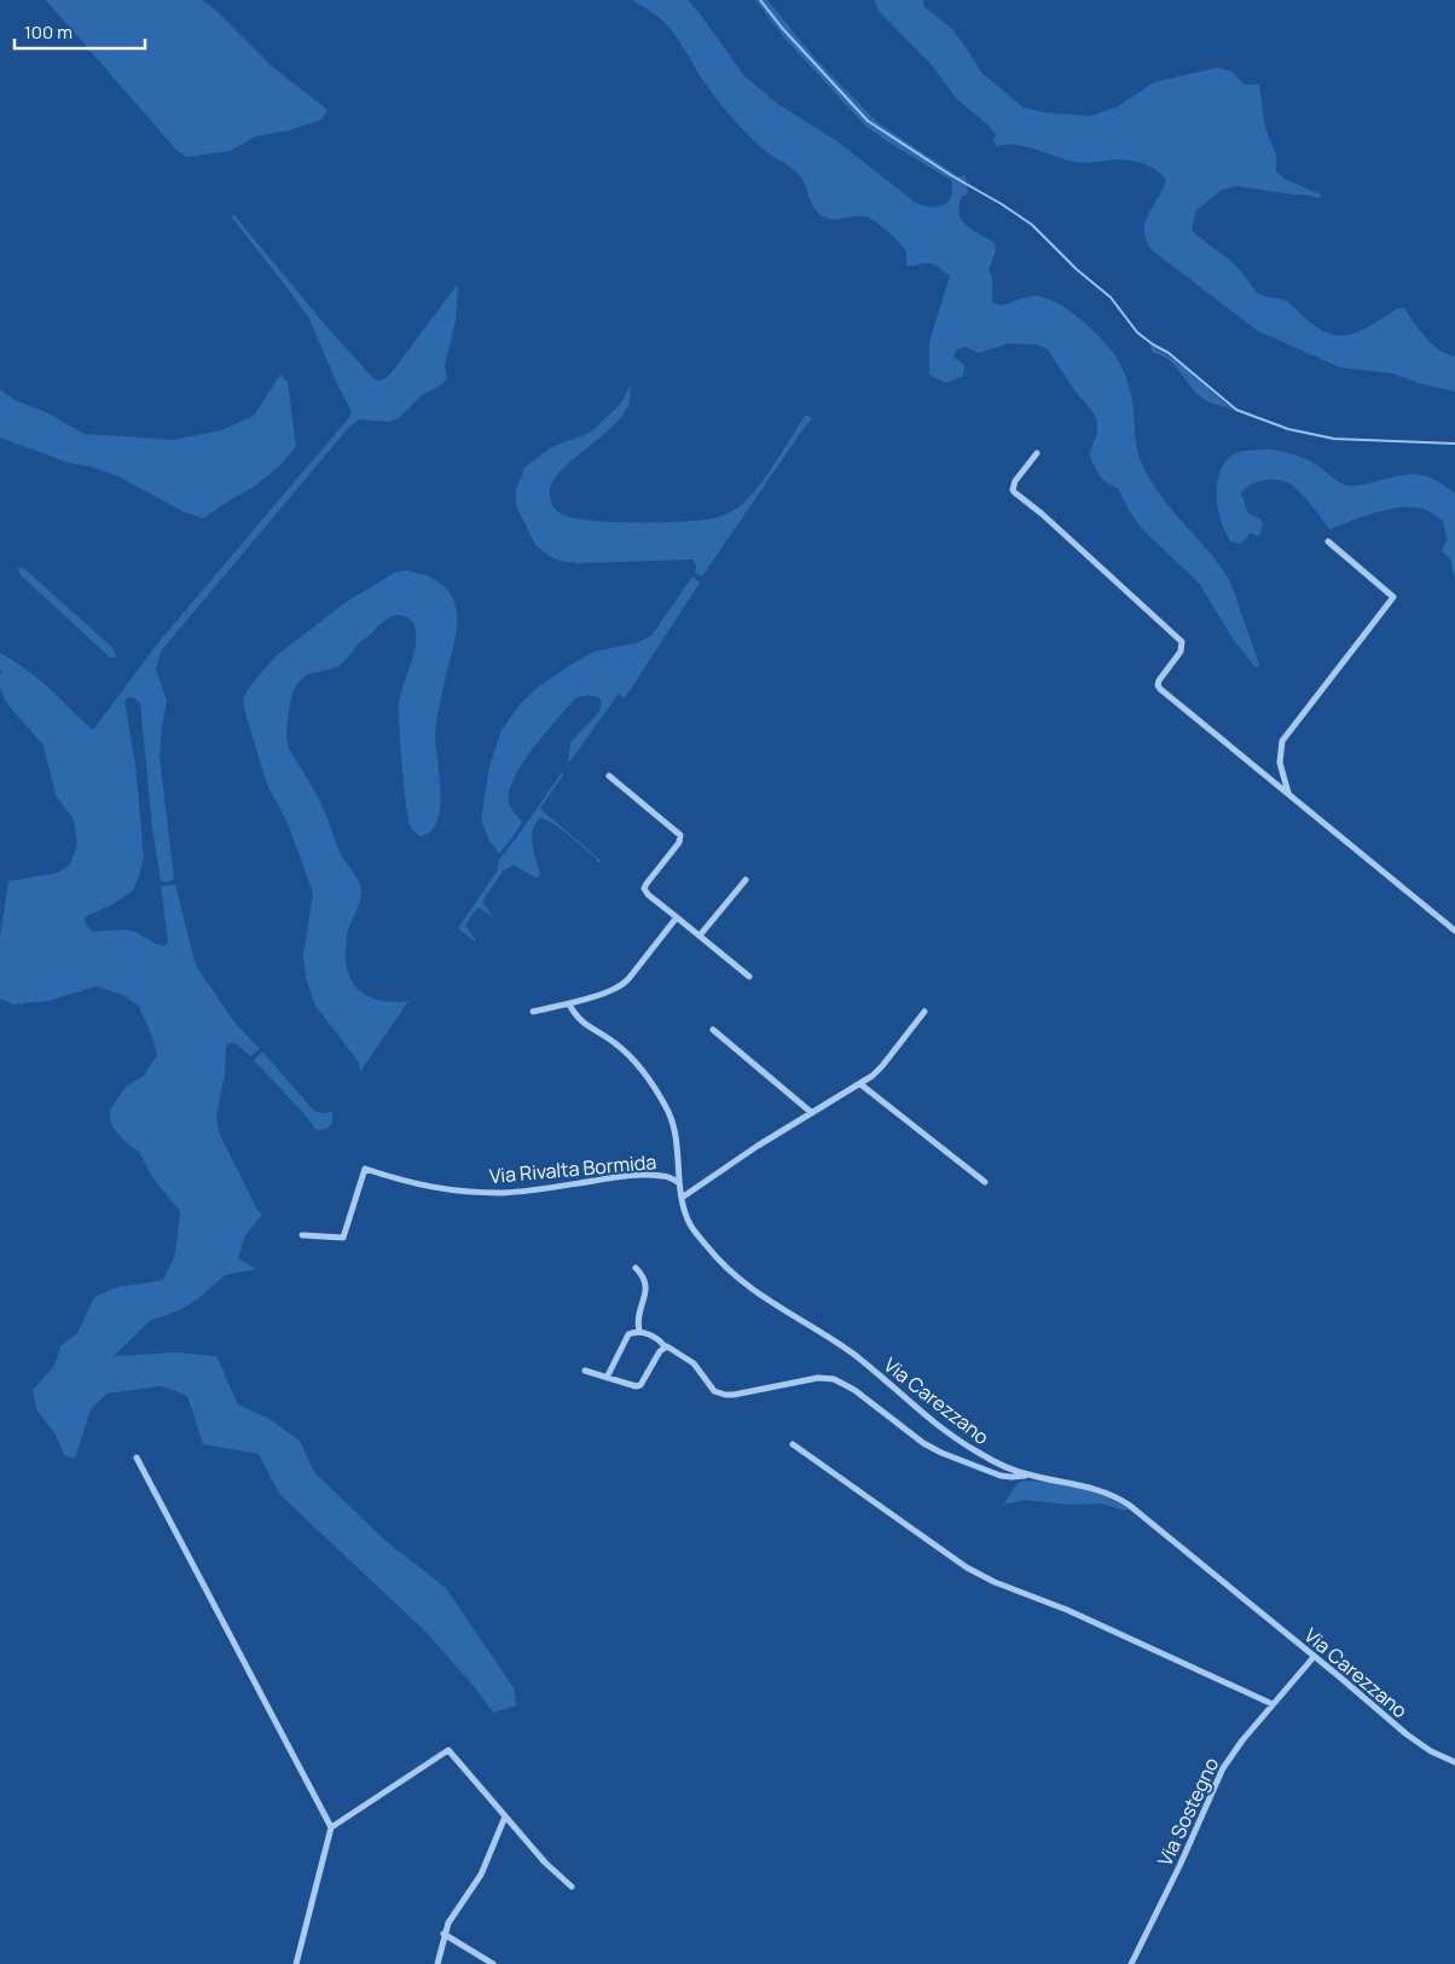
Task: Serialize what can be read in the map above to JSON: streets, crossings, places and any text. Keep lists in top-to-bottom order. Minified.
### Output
{"streets":{"street":["Via Rivalta Bormida","Via Carezzano","Via Sostegno"]},"crossings":[["Via Rivalta Bormida","Via Carezzano"],["Via Carezzano","Via Sostegno"]],"scale_bar":"100 m"}
